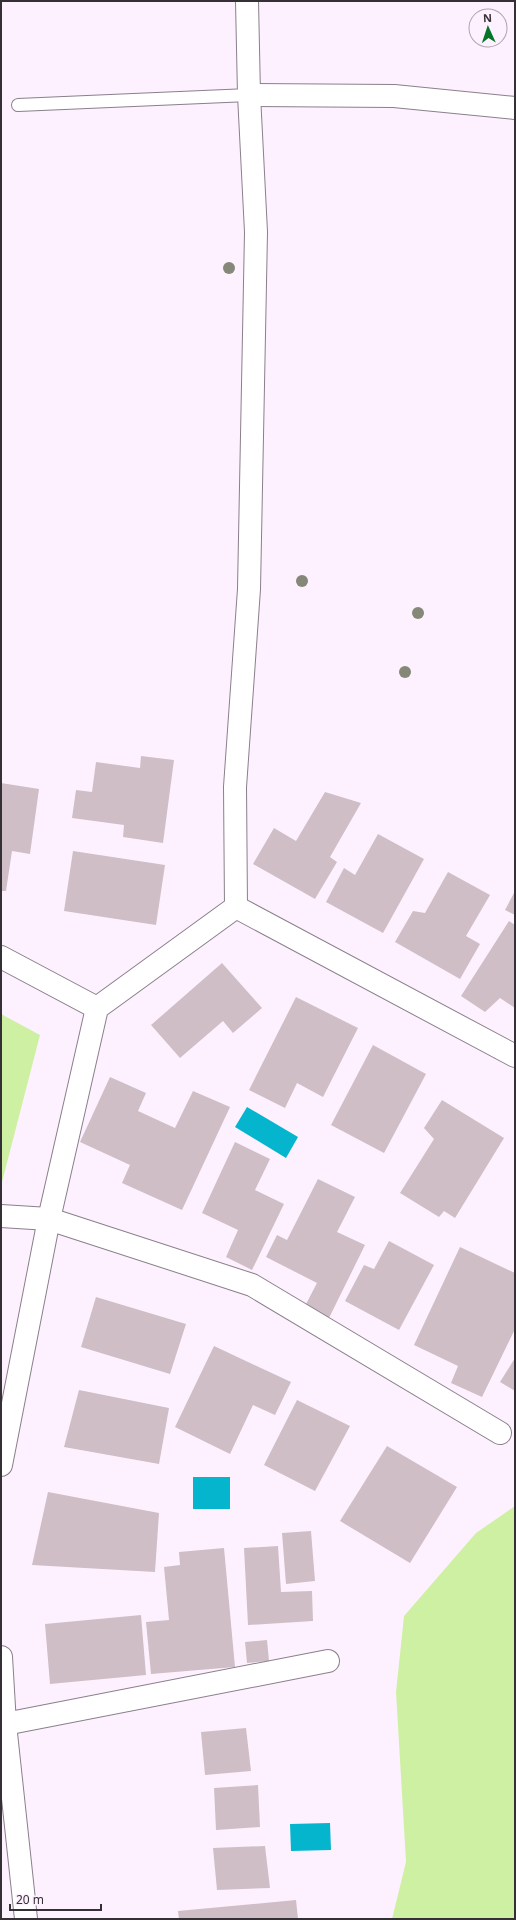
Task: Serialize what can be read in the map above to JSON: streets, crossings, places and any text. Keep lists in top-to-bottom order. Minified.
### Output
{"scale_bar":"20 m","north":"top"}
